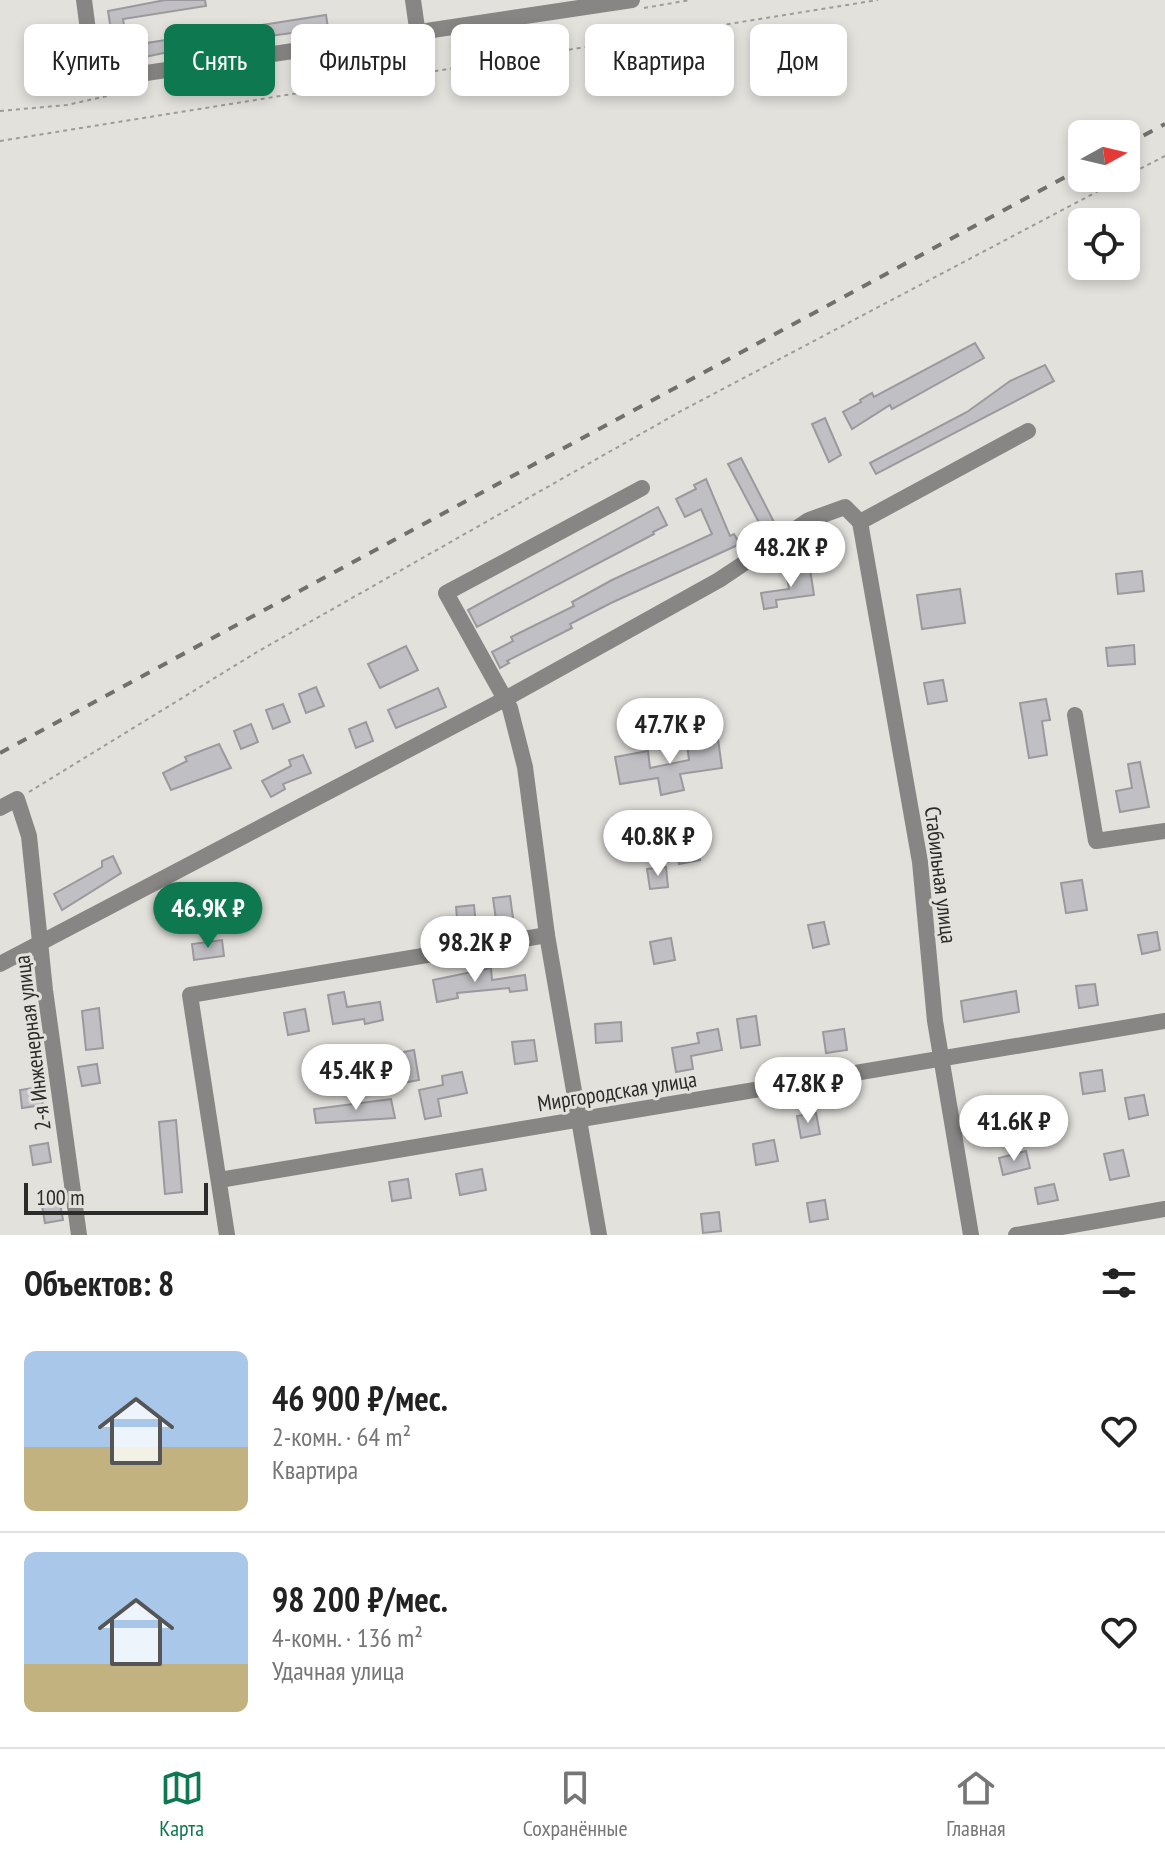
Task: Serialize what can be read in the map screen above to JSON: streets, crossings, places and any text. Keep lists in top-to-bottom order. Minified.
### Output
{"streets":{"street":["Стабильная улица","2-я Инженерная улица","Миргородская улица"]},"crossings":[["Стабильная улица","Миргородская улица"]],"scale_bar":"100 m","north":"right","page":{"chip":["Купить","Снять","Фильтры","Новое","Квартира","Дом"],"price":["48.2K ₽","47.7K ₽","40.8K ₽","46.9K ₽","98.2K ₽","45.4K ₽","47.8K ₽","41.6K ₽"],"scale":"100 m","heading":"Объектов: 8","list":[{"name":"46 900 ₽/мес.","note":"2-комн. · 64 m² · Квартира"},{"name":"98 200 ₽/мес.","note":"4-комн. · 136 m² · Удачная улица"}],"tabs":["Карта","Сохранённые","Главная"]}}
